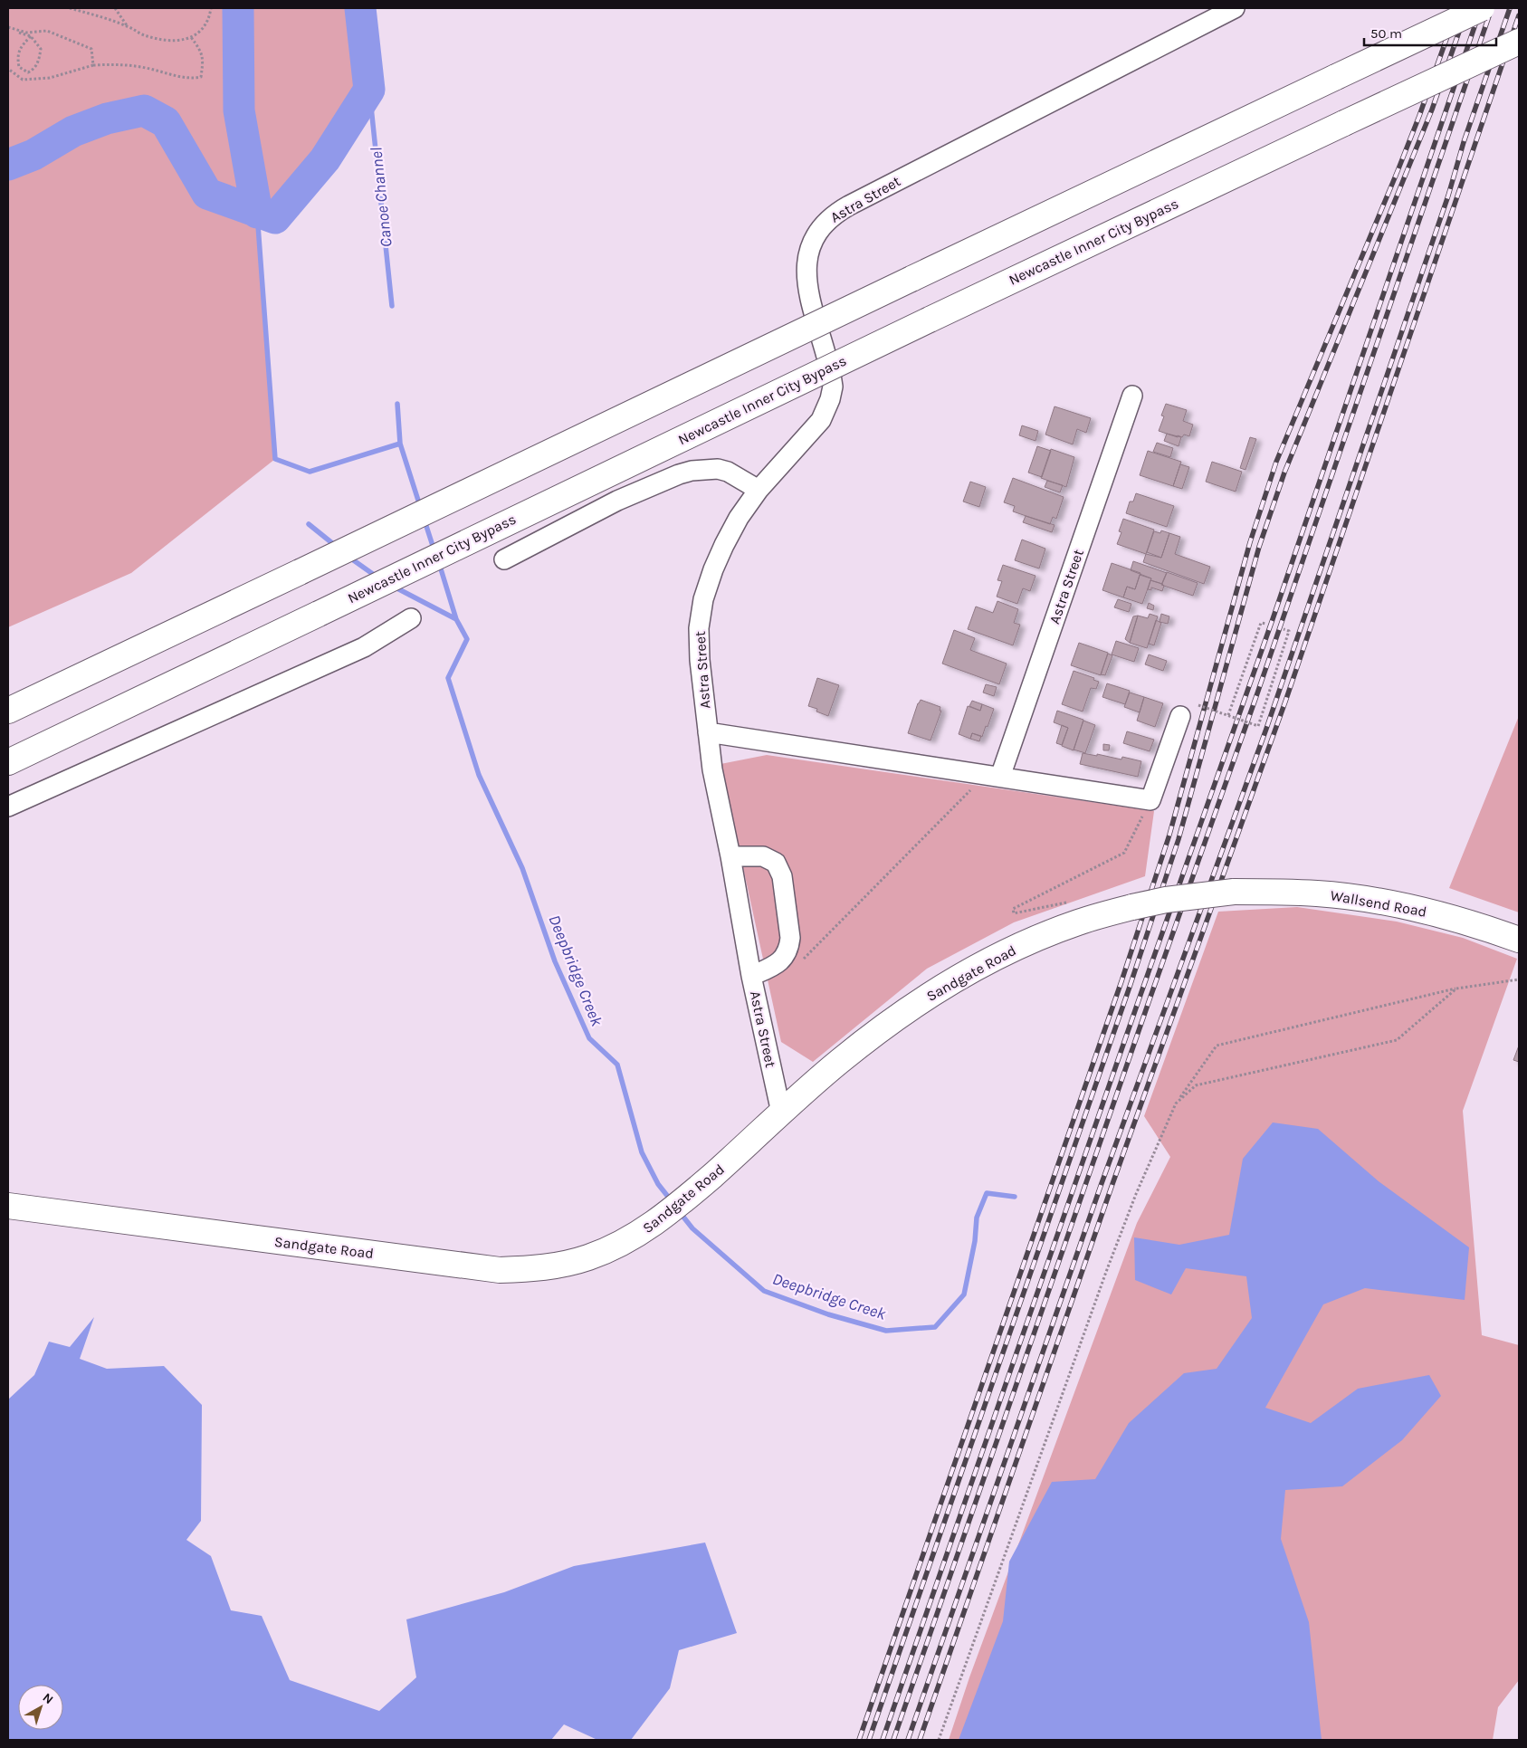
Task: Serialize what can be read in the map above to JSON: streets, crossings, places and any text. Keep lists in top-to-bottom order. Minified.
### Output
{"streets":{"main road":["Newcastle Inner City Bypass","Wallsend Road","Sandgate Road"],"street":["Astra Street"]},"crossings":[["Astra Street","Sandgate Road"],["Wallsend Road","Sandgate Road"]],"water":["Canoe Channel","Deepbridge Creek"],"scale_bar":"50 m","north":"top right"}
